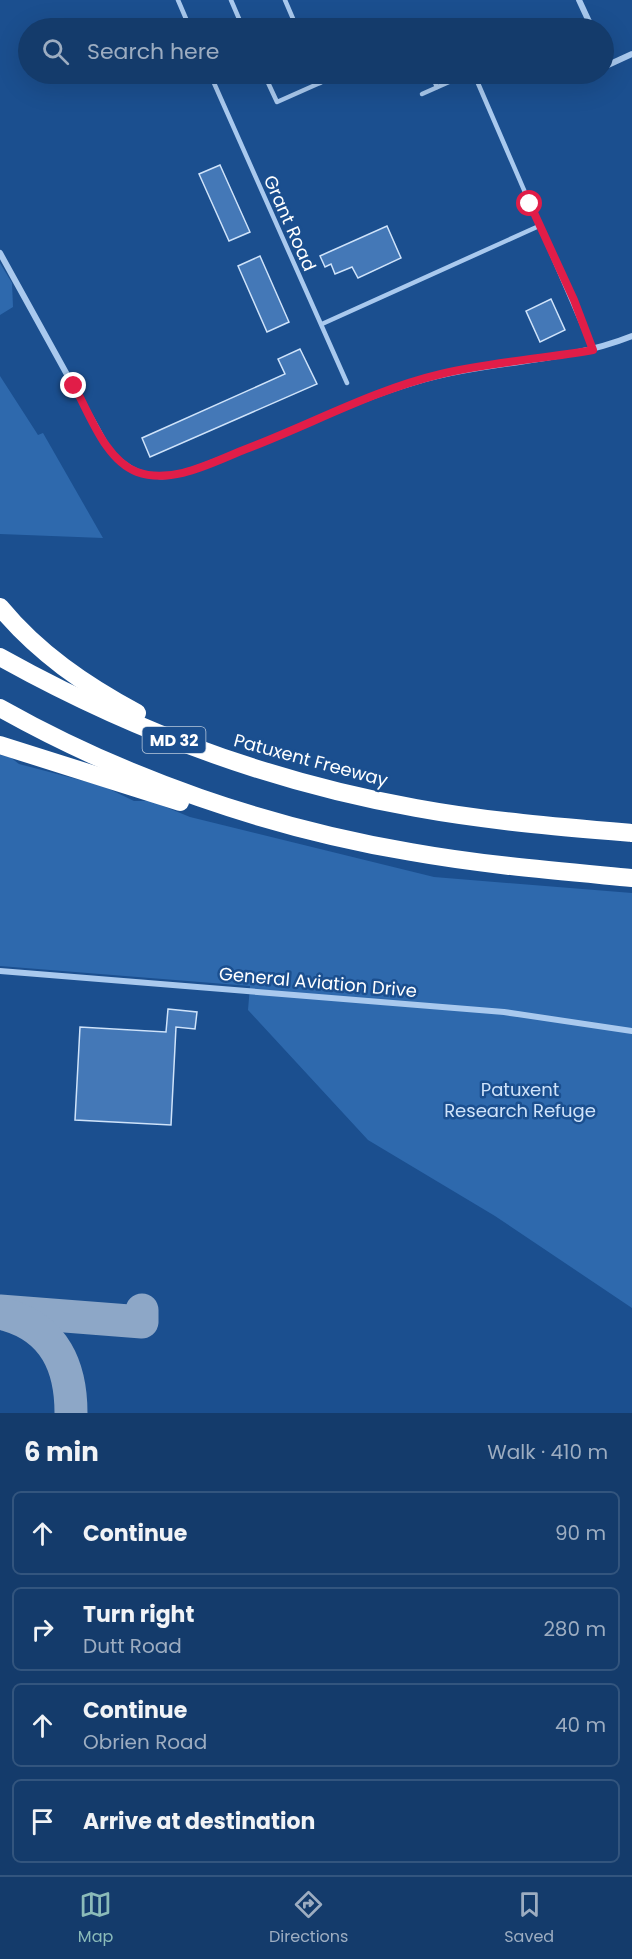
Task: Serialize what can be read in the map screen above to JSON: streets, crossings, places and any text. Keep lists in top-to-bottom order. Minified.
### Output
{"streets":{"highway":["MD 32","Patuxent Freeway"],"street":["General Aviation Drive"],"lane":["Grant Road"]},"parks":["Patuxent Research Refuge"],"page":{"search":"Search here","heading":["6 min","Walk · 410 m"],"list":[["Continue","90 m"],["Turn right","Dutt Road","280 m"],["Continue","Obrien Road","40 m"],"Arrive at destination"],"nav":["Map","Directions","Saved"]}}
